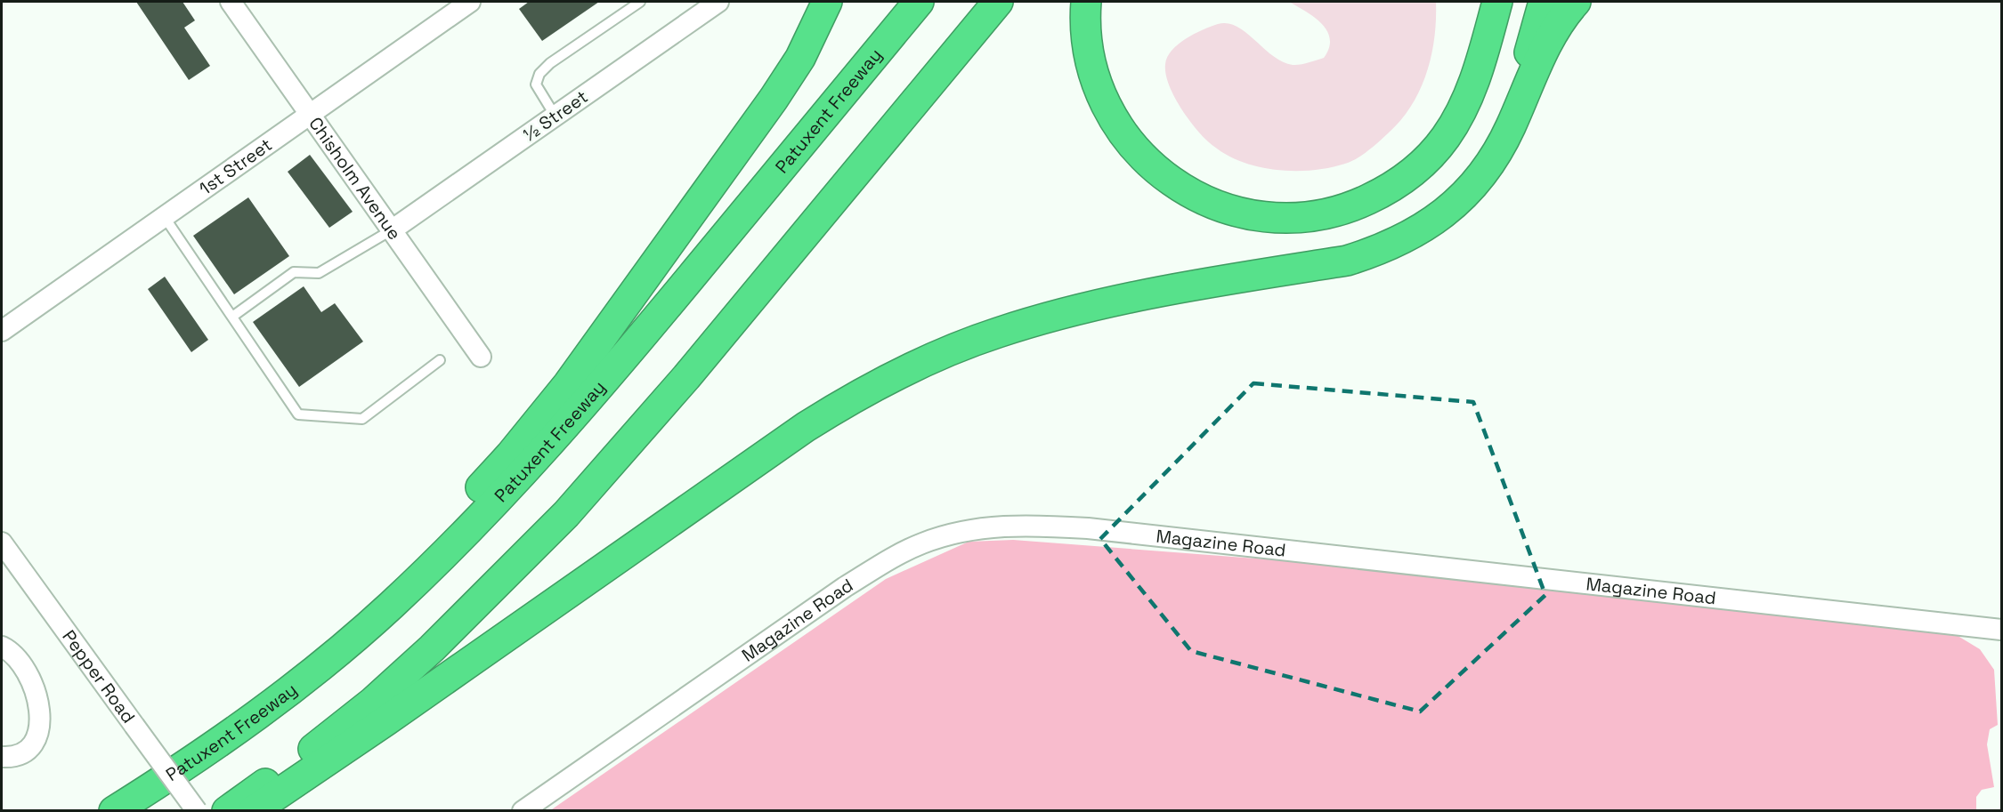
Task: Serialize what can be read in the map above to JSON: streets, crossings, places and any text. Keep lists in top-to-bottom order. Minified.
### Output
{"streets":{"highway":["Patuxent Freeway"],"street":["½ Street","1st Street","Chisholm Avenue","Magazine Road","Pepper Road"]},"crossings":[["½ Street","Chisholm Avenue"],["1st Street","Chisholm Avenue"]]}
